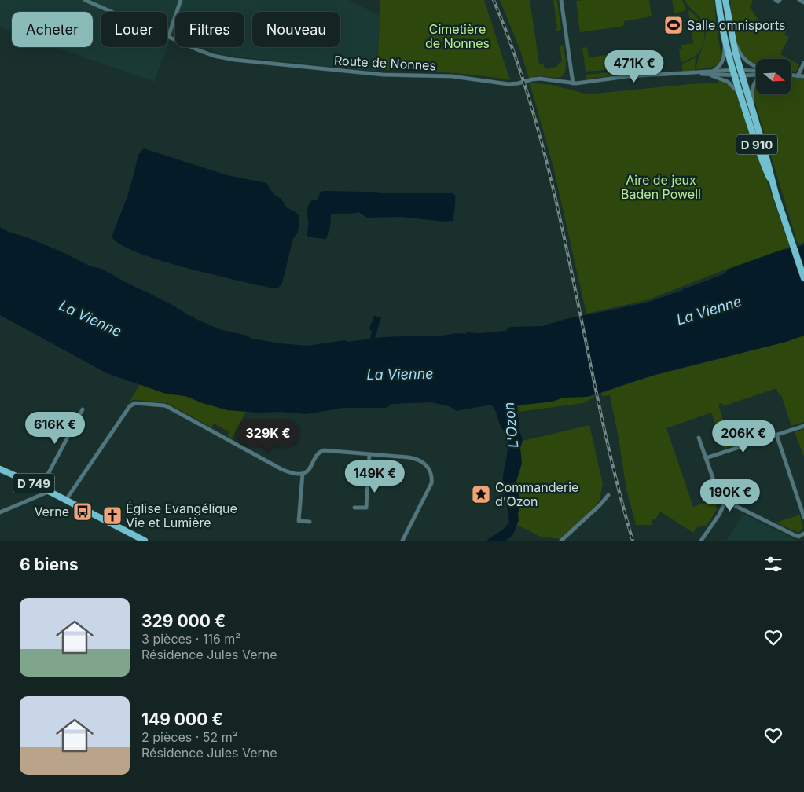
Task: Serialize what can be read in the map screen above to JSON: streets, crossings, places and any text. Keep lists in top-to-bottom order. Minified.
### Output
{"streets":{"main road":["D 910","D 749"],"street":["Route de Nonnes"]},"crossings":[["Route de Nonnes","D 910"]],"water":["La Vienne","L'Ozon"],"parks":["Cimetière de Nonnes","Aire de jeux Baden Powell"],"places":{"sports":["Salle omnisports"],"place":["Commanderie d'Ozon"],"bus stop":["Verne"],"church":["Église Evangélique Vie et Lumière"]},"north":"right","page":{"chip":["Acheter","Louer","Filtres","Nouveau"],"price":["471K €","616K €","329K €","206K €","149K €","190K €"],"heading":"6 biens","list":[{"name":"329 000 €","note":"3 pièces · 116 m² · Résidence Jules Verne"},{"name":"149 000 €","note":"2 pièces · 52 m² · Résidence Jules Verne"}]}}
